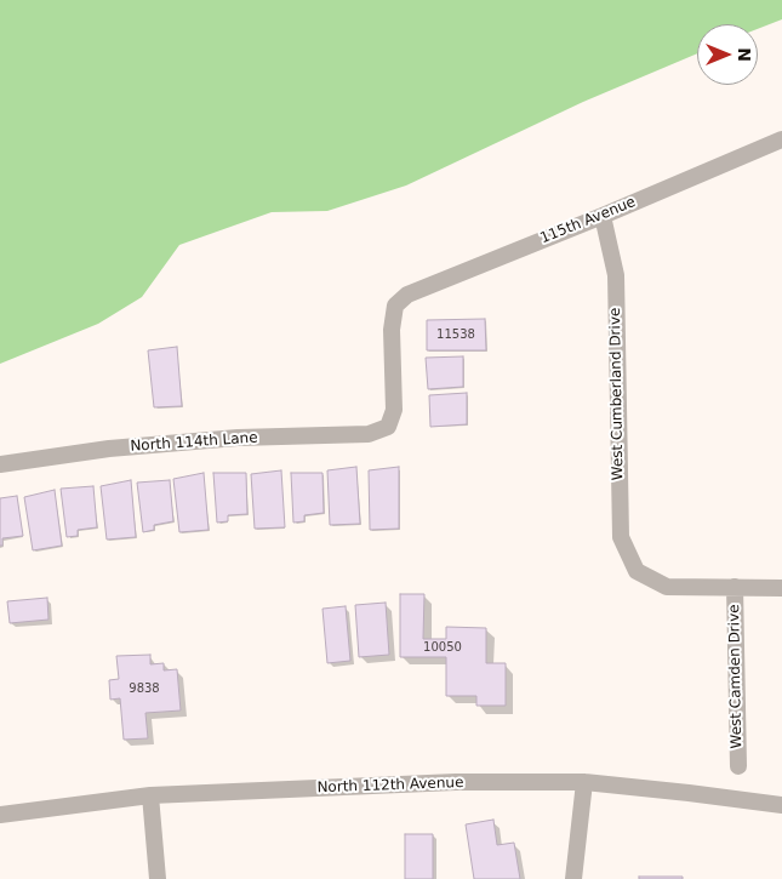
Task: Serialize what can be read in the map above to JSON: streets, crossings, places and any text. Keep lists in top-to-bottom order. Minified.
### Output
{"streets":{"street":["115th Avenue","West Cumberland Drive","North 114th Lane","West Camden Drive","North 112th Avenue"]},"crossings":[["115th Avenue","West Cumberland Drive"],["115th Avenue","North 114th Lane"],["West Cumberland Drive","West Camden Drive"]],"house_numbers":["11538","10050","9838"],"north":"right"}
